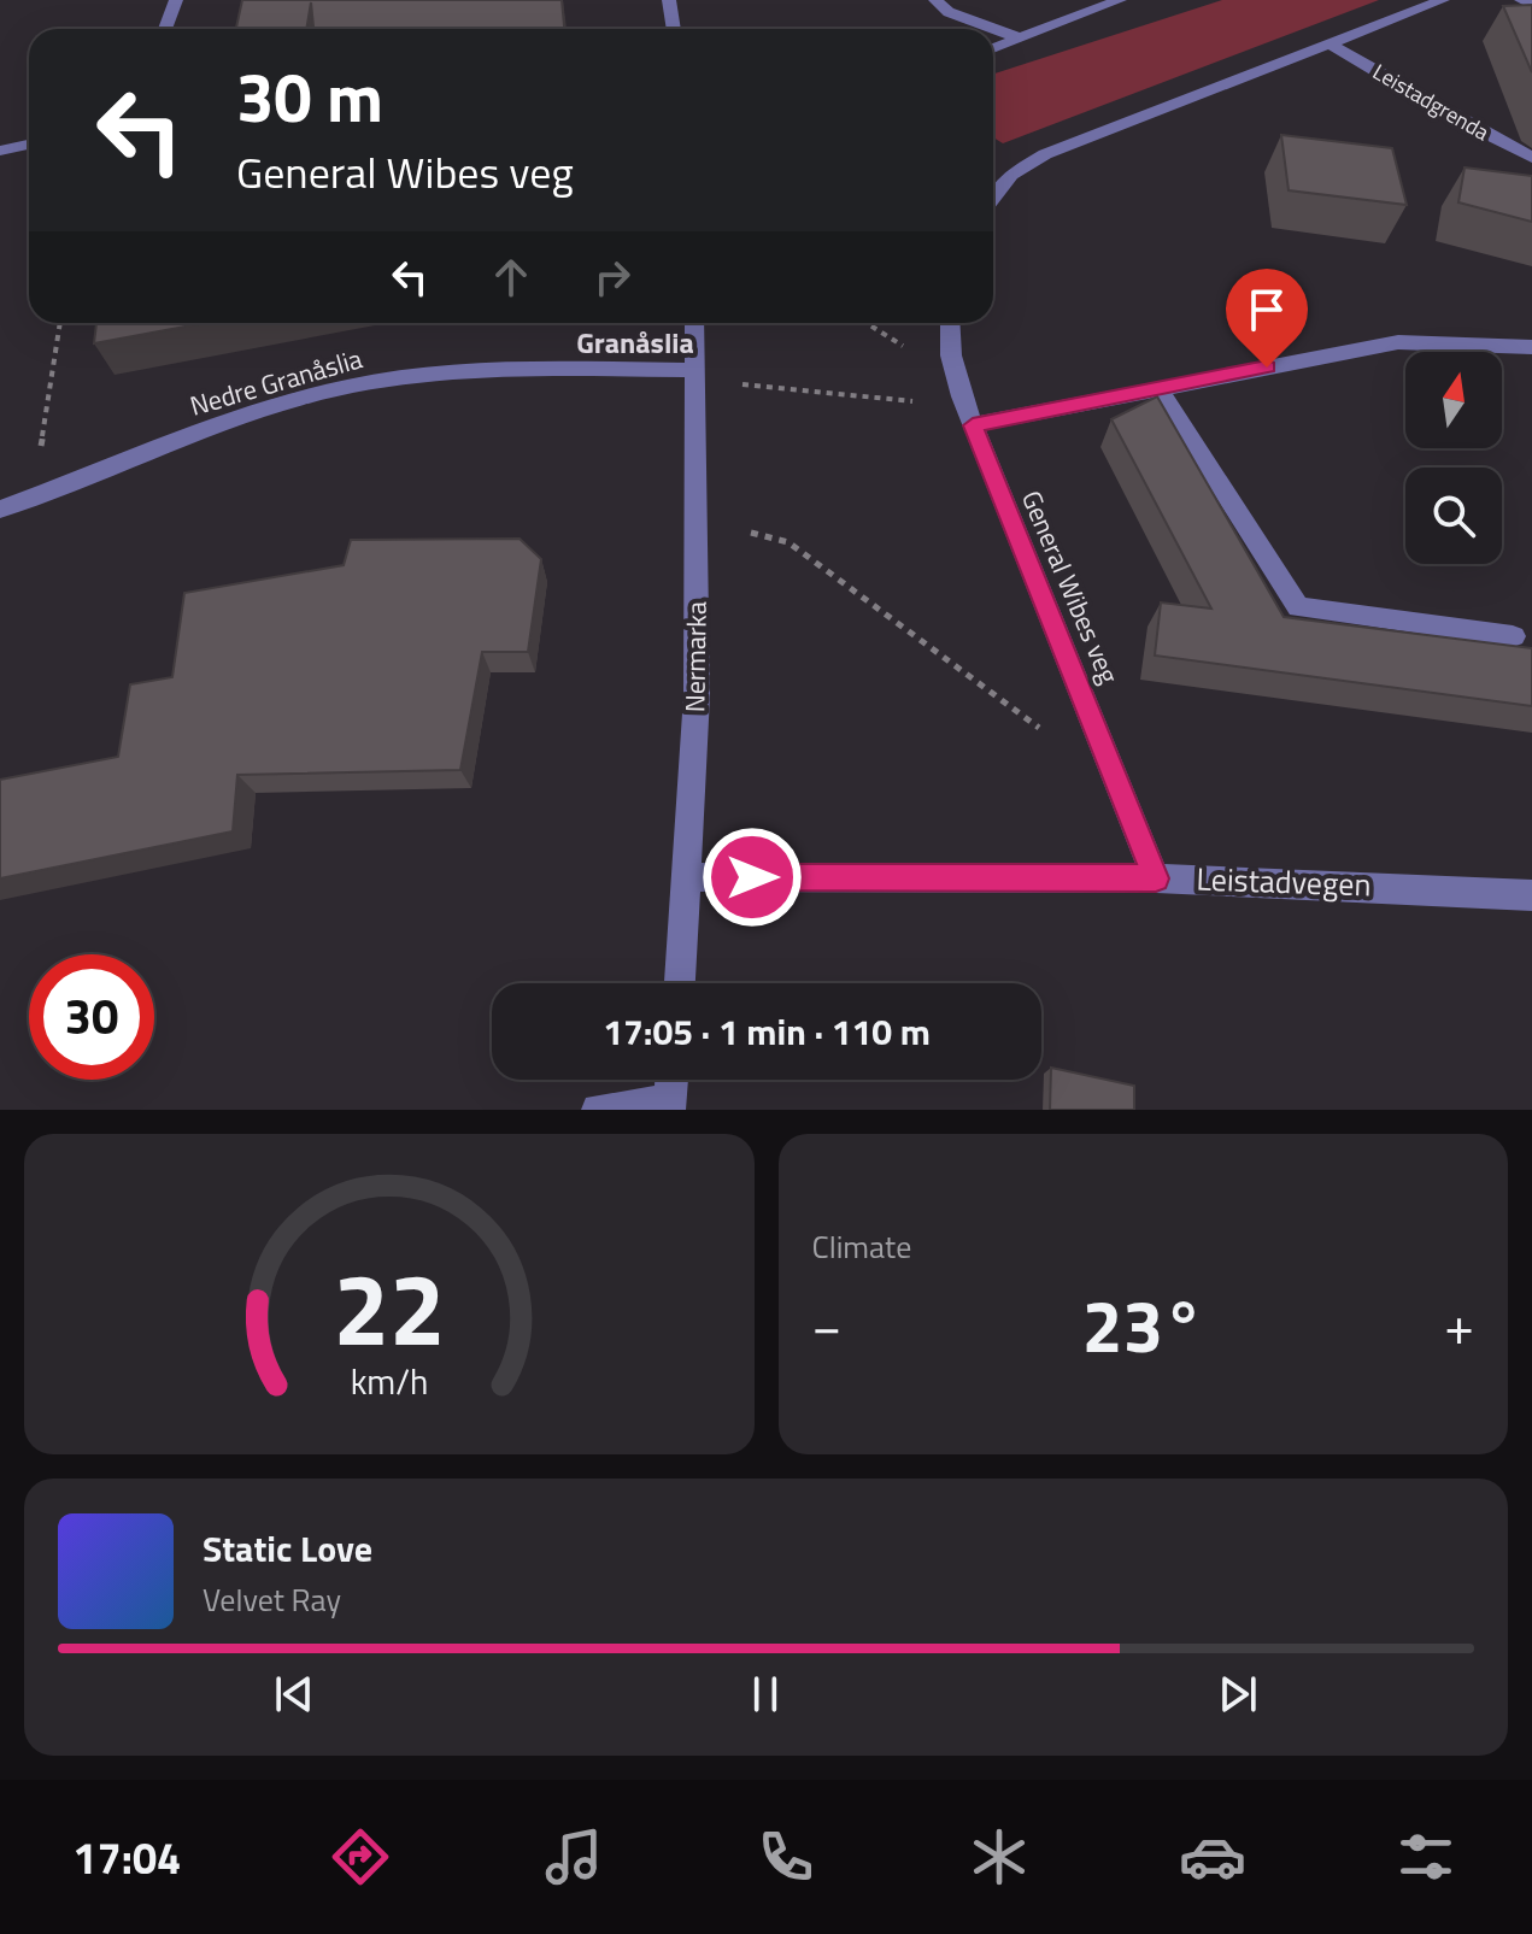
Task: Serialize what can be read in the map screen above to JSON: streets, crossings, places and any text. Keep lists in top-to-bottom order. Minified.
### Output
{"streets":{"street":["Leistadgrenda","Nedre Granåslia","General Wibes veg","Nermarka","Leistadvegen"]},"crossings":[["Nedre Granåslia","Nermarka"],["General Wibes veg","Leistadvegen"],["Nermarka","Leistadvegen"]],"districts":["Granåslia"],"north":"top","page":{"turn":["30 m","General Wibes veg"],"limit":"30","trip":"17:05 · 1 min · 110 m","tile":"Climate","heat":["−","23°","+"],"song":["Static Love","Velvet Ray"],"tabs":"17:04","gauge":["22","km/h"]}}
